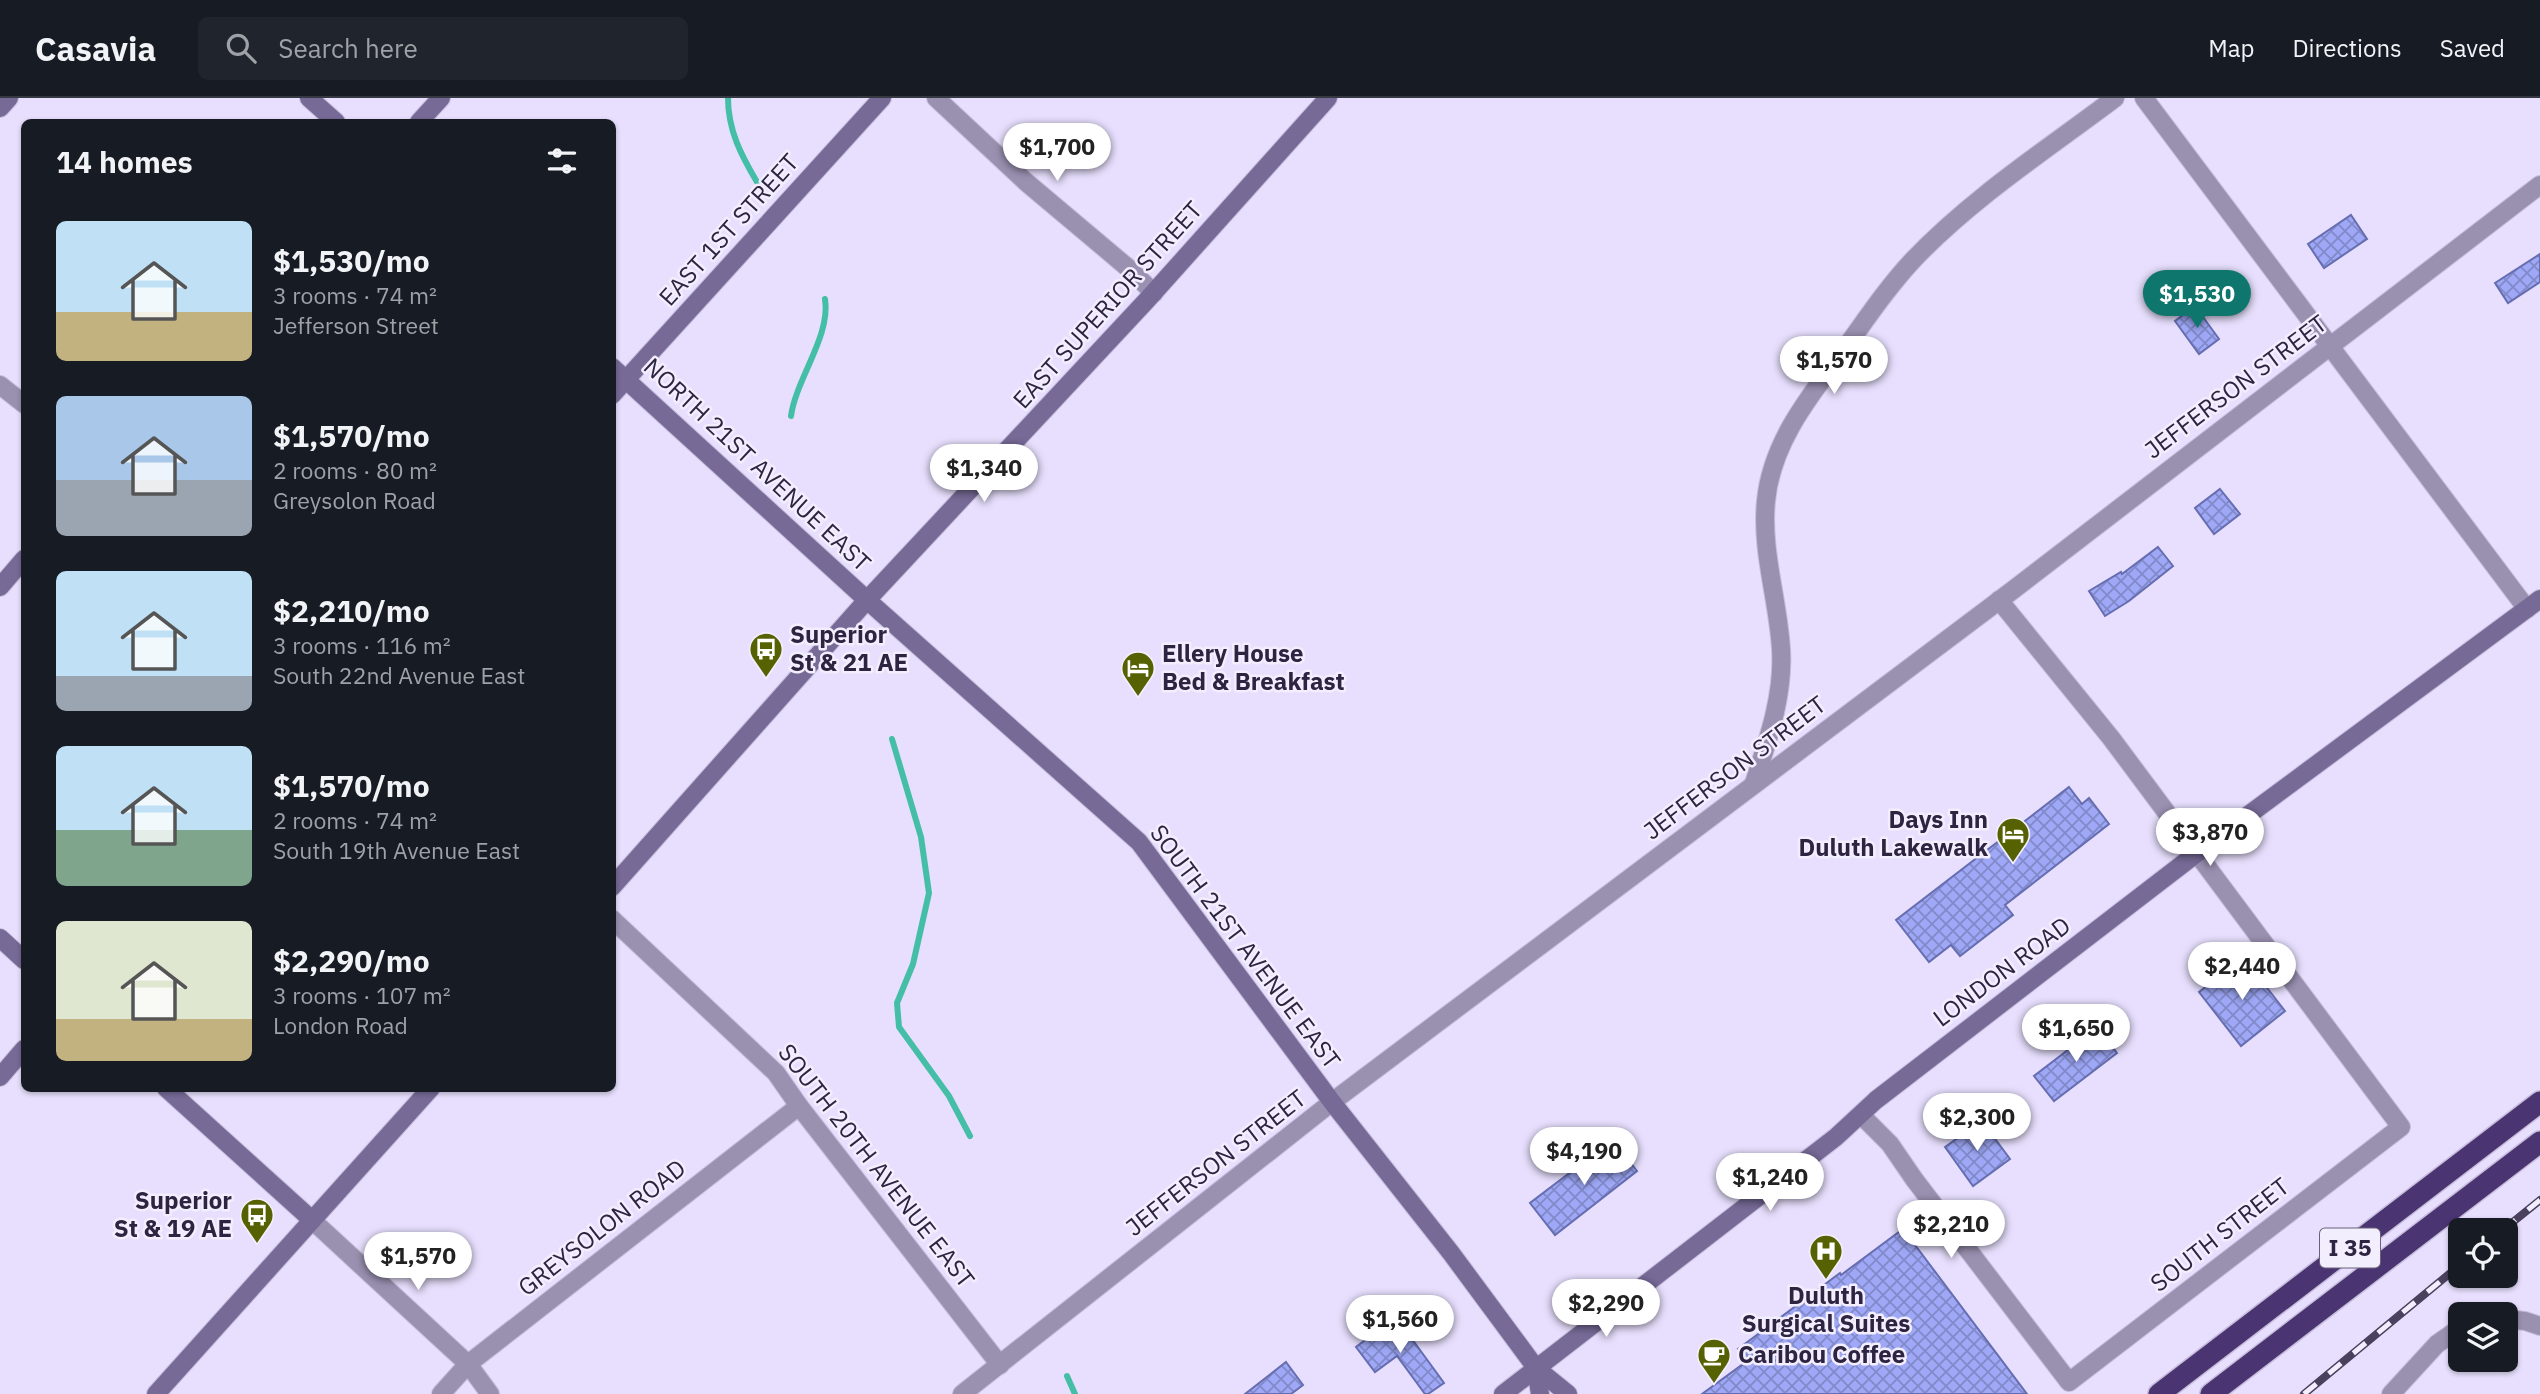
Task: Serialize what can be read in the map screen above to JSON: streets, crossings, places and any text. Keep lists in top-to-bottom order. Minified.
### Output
{"streets":{"highway":["I 35"],"main road":["EAST 1ST STREET","EAST SUPERIOR STREET","NORTH 21ST AVENUE EAST","SOUTH 21ST AVENUE EAST","LONDON ROAD"],"street":["JEFFERSON STREET","SOUTH 20TH AVENUE EAST","GREYSOLON ROAD","SOUTH STREET"]},"crossings":[["EAST 1ST STREET","NORTH 21ST AVENUE EAST"],["EAST SUPERIOR STREET","NORTH 21ST AVENUE EAST"],["EAST SUPERIOR STREET","SOUTH 21ST AVENUE EAST"],["JEFFERSON STREET","SOUTH 21ST AVENUE EAST"],["JEFFERSON STREET","SOUTH 20TH AVENUE EAST"],["NORTH 21ST AVENUE EAST","SOUTH 21ST AVENUE EAST"],["SOUTH 21ST AVENUE EAST","LONDON ROAD"],["LONDON ROAD","SOUTH STREET"],["SOUTH 20TH AVENUE EAST","GREYSOLON ROAD"]],"places":{"bus stop":["Superior St & 21 AE","Superior St & 19 AE"],"hotel":["Ellery House Bed & Breakfast","Days Inn Duluth Lakewalk"],"hospital":["Duluth Surgical Suites"],"cafe":["Caribou Coffee"]},"page":{"header":"Casavia","search":"Search here","nav":["Map","Directions","Saved"],"heading":"14 homes","price":["$1,700","$1,530","$1,570","$1,340","$3,870","$2,440","$1,650","$2,300","$4,190","$1,240","$2,210","$1,570","$2,290","$1,560"],"list":[{"name":"$1,530/mo","note":"3 rooms · 74 m² · Jefferson Street"},{"name":"$1,570/mo","note":"2 rooms · 80 m² · Greysolon Road"},{"name":"$2,210/mo","note":"3 rooms · 116 m² · South 22nd Avenue East"},{"name":"$1,570/mo","note":"2 rooms · 74 m² · South 19th Avenue East"},{"name":"$2,290/mo","note":"3 rooms · 107 m² · London Road"}]}}
